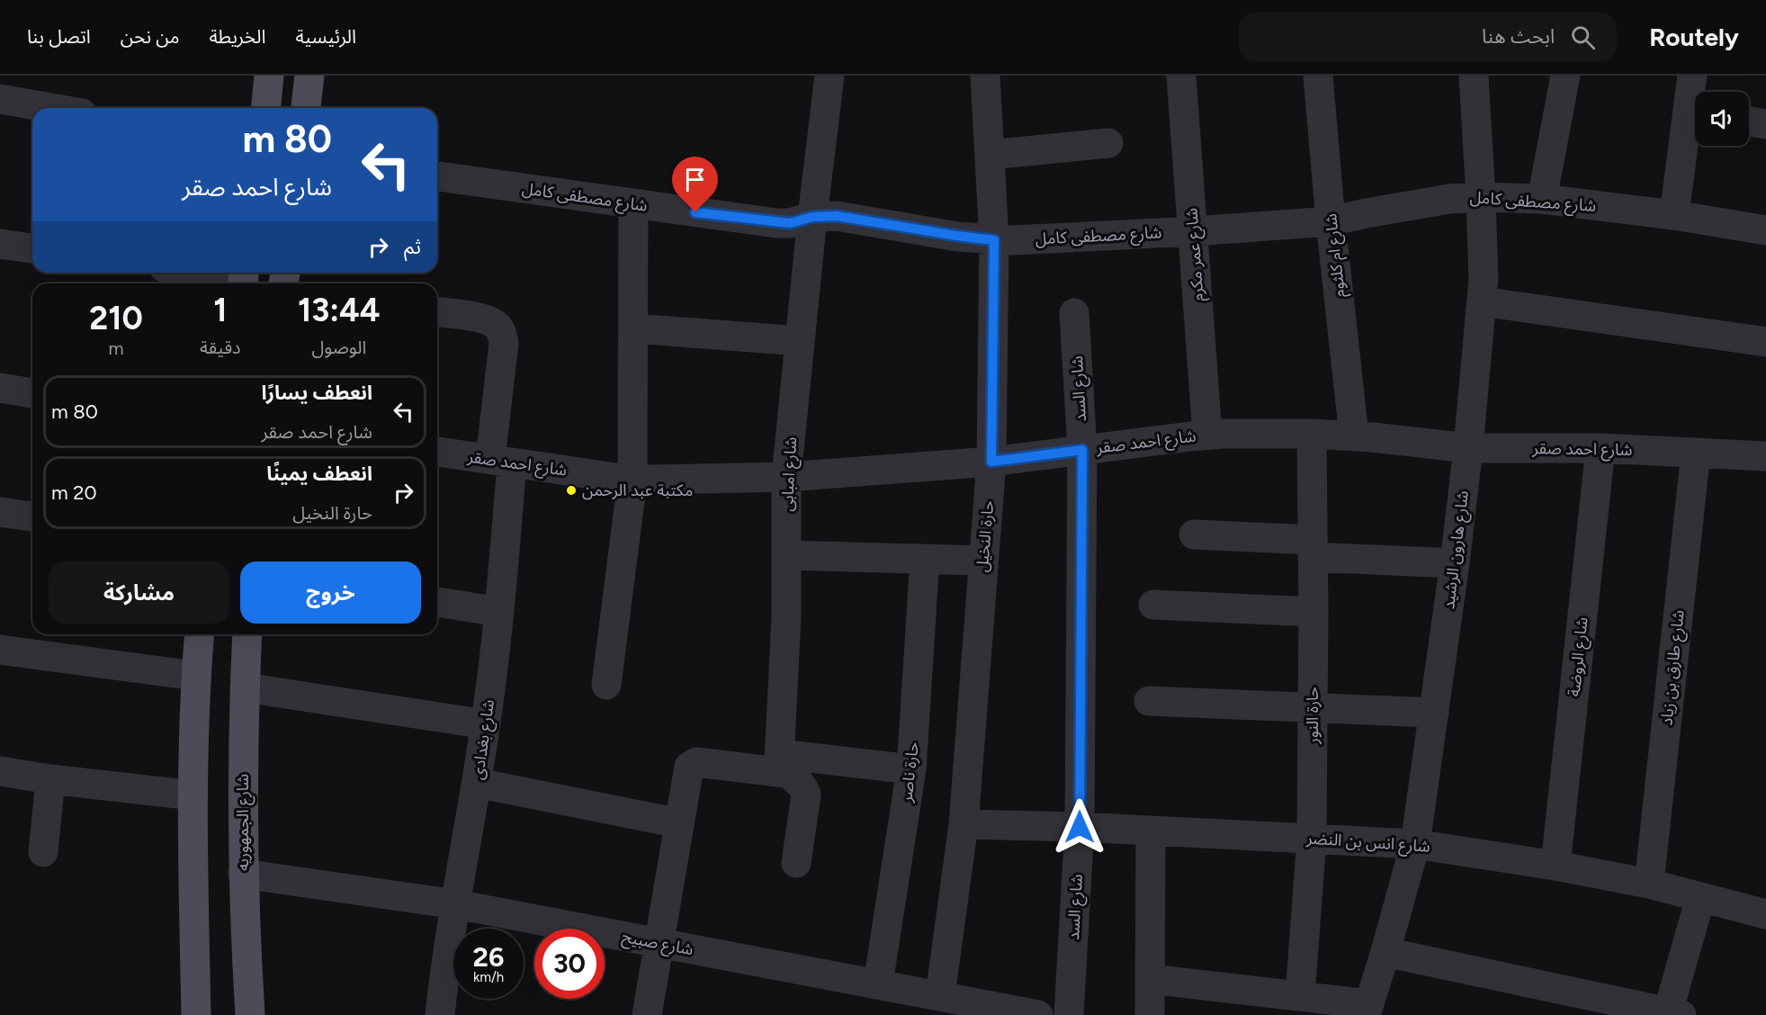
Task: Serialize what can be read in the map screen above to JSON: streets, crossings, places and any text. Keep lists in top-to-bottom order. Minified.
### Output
{"streets":{"main road":["شارع الجمهوريه"],"street":["شارع مصطفى كامل","شارع عمر مكرم","شارع ام كلثوم","شارع السد","شارع احمد صقر","شارع امبابى","حارة النخيل","شارع هارون الرشيد","شارع الروضة","شارع طارق بن زياد","حارة النور","شارع بغدادى","حارة ناصر","شارع انس بن النضر","شارع صبيح"]},"crossings":[["شارع مصطفى كامل","شارع عمر مكرم"],["شارع مصطفى كامل","شارع ام كلثوم"],["شارع مصطفى كامل","شارع امبابى"],["شارع مصطفى كامل","حارة النخيل"],["شارع مصطفى كامل","شارع هارون الرشيد"],["شارع عمر مكرم","شارع احمد صقر"],["شارع ام كلثوم","شارع احمد صقر"],["شارع السد","شارع احمد صقر"],["شارع السد","شارع انس بن النضر"],["شارع احمد صقر","شارع امبابى"],["شارع احمد صقر","حارة النخيل"],["شارع احمد صقر","شارع هارون الرشيد"],["شارع احمد صقر","شارع الروضة"],["شارع احمد صقر","شارع طارق بن زياد"],["شارع احمد صقر","حارة النور"],["شارع احمد صقر","شارع بغدادى"],["حارة النخيل","شارع انس بن النضر"],["حارة النخيل","شارع صبيح"],["شارع هارون الرشيد","شارع انس بن النضر"],["شارع الروضة","شارع انس بن النضر"],["شارع طارق بن زياد","شارع انس بن النضر"],["حارة النور","شارع انس بن النضر"],["شارع بغدادى","شارع صبيح"],["حارة ناصر","شارع صبيح"],["شارع الجمهوريه","شارع صبيح"]],"places":["مكتبة عبد الرحمن"],"page":{"header":"Routely","search":"ابحث هنا","nav":["الرئيسية","الخريطة","من نحن","اتصل بنا"],"turn":["80 m","شارع احمد صقر"],"then":"ثم","eta":["13:44","الوصول","1","دقيقة","210","m"],"list":[{"name":"انعطف يسارًا","note":"شارع احمد صقر","value":"80 m"},{"name":"انعطف يمينًا","note":"حارة النخيل","value":"20 m"}],"buttons":["خروج","مشاركة"],"speed":"26 km/h","limit":"30"}}
